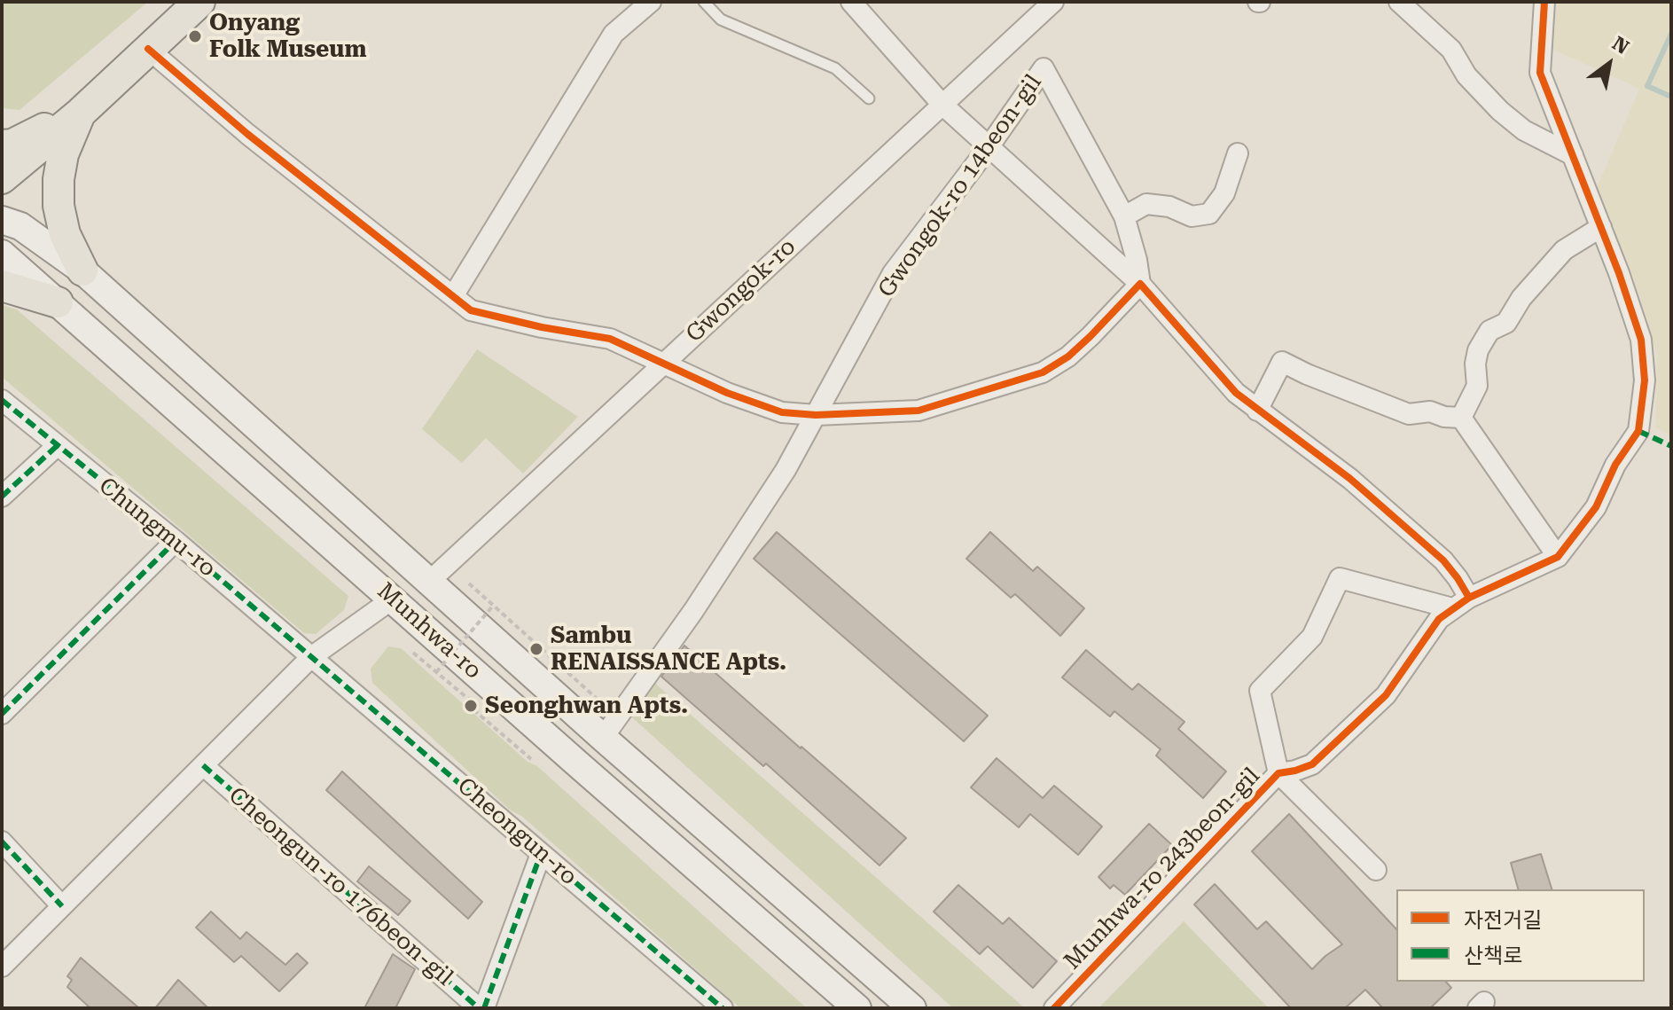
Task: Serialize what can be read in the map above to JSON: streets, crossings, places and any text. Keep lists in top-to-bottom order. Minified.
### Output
{"streets":{"main road":["Munhwa-ro"],"street":["Gwongok-ro 14beon-gil","Gwongok-ro","Chungmu-ro","Cheongun-ro","Munhwa-ro 243beon-gil","Cheongun-ro 176beon-gil"]},"crossings":[["Gwongok-ro 14beon-gil","Munhwa-ro 243beon-gil"],["Gwongok-ro","Munhwa-ro"],["Chungmu-ro","Cheongun-ro"]],"places":["Onyang Folk Museum","Sambu RENAISSANCE Apts.","Seonghwan Apts."],"legend":["자전거길","산책로"],"north":"top right"}
